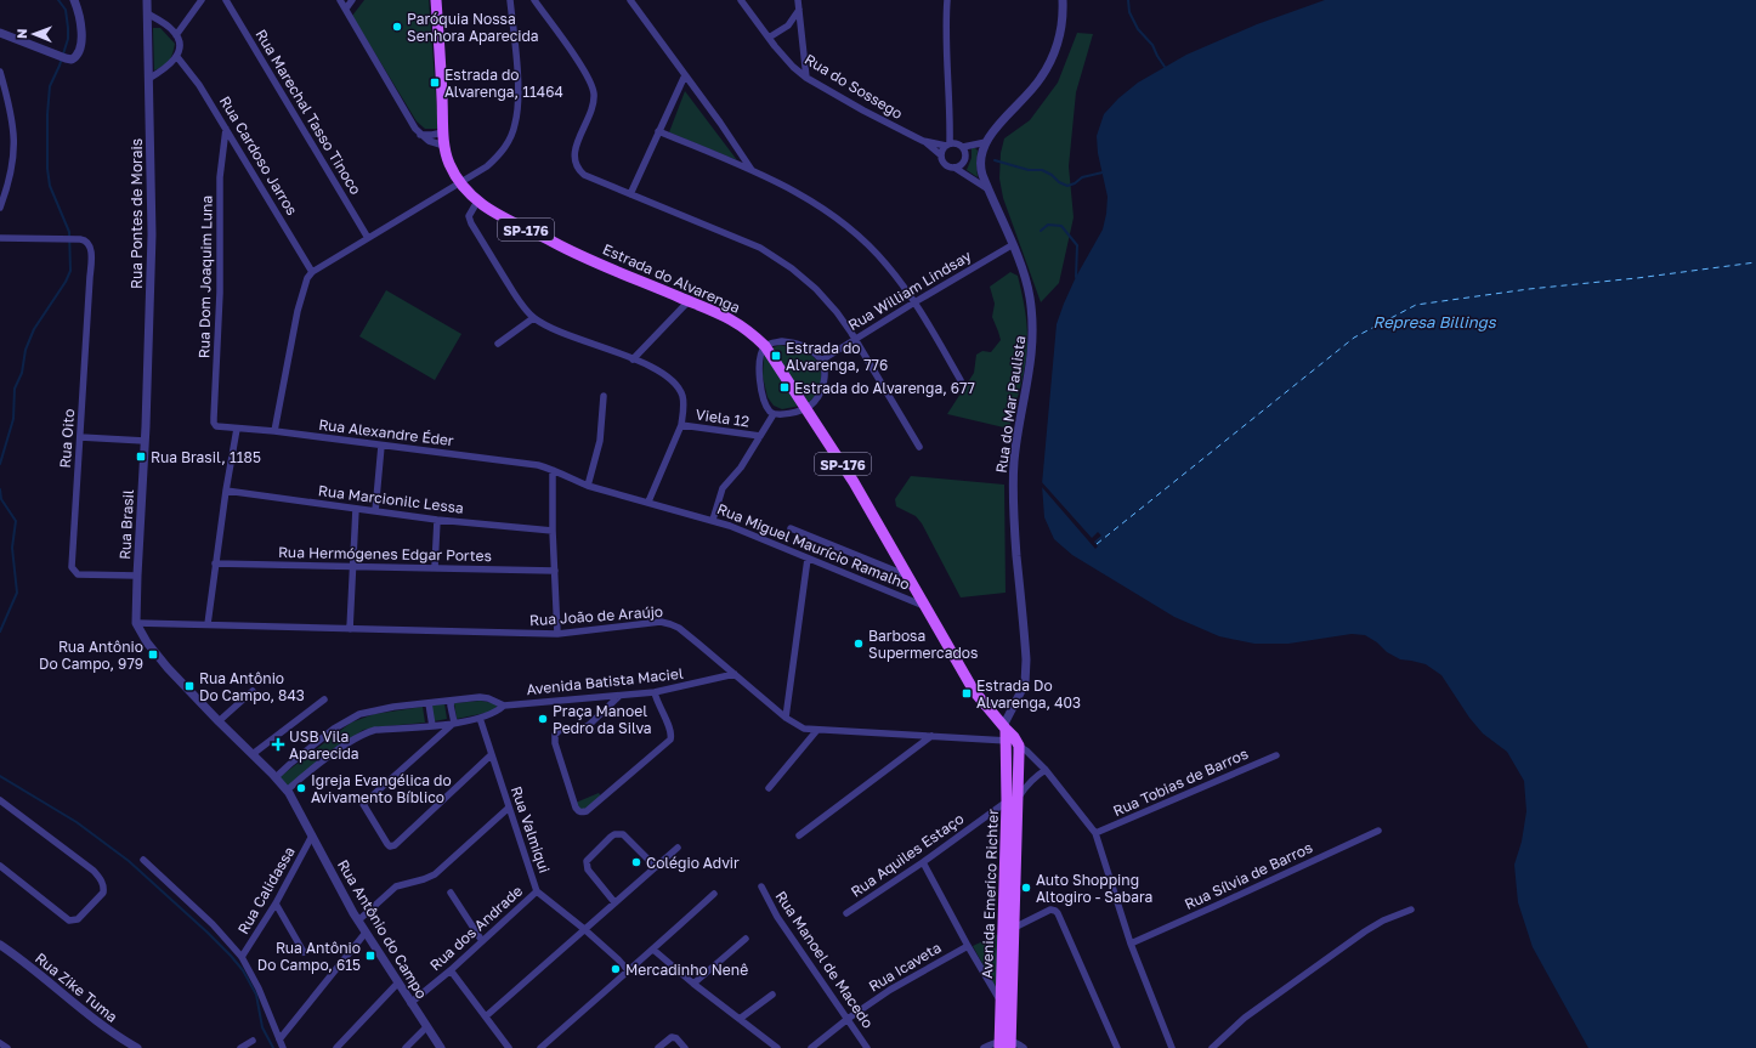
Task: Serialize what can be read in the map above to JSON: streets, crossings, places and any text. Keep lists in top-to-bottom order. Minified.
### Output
{"streets":{"main road":["SP-176","Estrada do Alvarenga","Avenida Emerico Richter"],"street":["Rua do Sossego","Rua Marechal Tasso Tinoco","Rua Cardoso Jarros","Rua Pontes de Morais","Rua Dom Joaquim Luna","Rua William Lindsay","Rua do Mar Paulista","Viela 12","Rua Alexandre Éder","Rua Oito","Rua Marcionilc Lessa","Rua Brasil","Rua Miguel Maurício Ramalho","Rua Hermógenes Edgar Portes","Rua João de Araújo","Avenida Batista Maciel","Rua Tobias de Barros","Rua Valmiqui","Rua Aquiles Estaço","Rua Sílvia de Barros","Rua Calidassa","Rua dos Andrade","Rua Antônio do Campo","Rua Manoel de Macedo","Rua Icaveta","Rua Zike Tuma"]},"crossings":[["Rua Cardoso Jarros","Rua Dom Joaquim Luna"],["Rua Pontes de Morais","Rua Brasil"],["Rua Dom Joaquim Luna","Rua Alexandre Éder"],["Estrada do Alvarenga","Rua do Mar Paulista"],["Estrada do Alvarenga","Rua Miguel Maurício Ramalho"],["Estrada do Alvarenga","Rua João de Araújo"],["Estrada do Alvarenga","Rua Tobias de Barros"],["Estrada do Alvarenga","Rua Sílvia de Barros"],["Estrada do Alvarenga","Avenida Emerico Richter"],["Rua William Lindsay","Rua do Mar Paulista"],["Rua do Mar Paulista","Rua João de Araújo"],["Rua do Mar Paulista","Avenida Emerico Richter"],["Rua Alexandre Éder","Rua Miguel Maurício Ramalho"],["Rua Oito","Rua Brasil"],["Rua Brasil","Rua João de Araújo"],["Rua Brasil","Rua Antônio do Campo"],["Rua João de Araújo","Avenida Batista Maciel"],["Rua João de Araújo","Avenida Emerico Richter"],["Rua João de Araújo","Rua Antônio do Campo"],["Avenida Batista Maciel","Rua Valmiqui"],["Avenida Batista Maciel","Rua Antônio do Campo"],["Rua Valmiqui","Rua dos Andrade"],["Rua Aquiles Estaço","Avenida Emerico Richter"],["Rua Calidassa","Rua Antônio do Campo"],["Rua dos Andrade","Rua Antônio do Campo"],["Rua Manoel de Macedo","Rua Icaveta"]],"water":["Represa Billings"],"places":{"other":["Paróquia Nossa Senhora Aparecida","Barbosa Supermercados","Praça Manoel Pedro da Silva","Igreja Evangélica do Avivamento Bíblico","Colégio Advir","Auto Shopping Altogiro - Sabara","Mercadinho Nenê"],"transit":["Estrada do Alvarenga, 11464","Estrada do Alvarenga, 776","Estrada do Alvarenga, 677","Rua Brasil, 1185","Rua Antônio Do Campo, 979","Rua Antônio Do Campo, 843","Estrada Do Alvarenga, 403","Rua Antônio Do Campo, 615"],"health":["USB Vila Aparecida"]},"north":"left"}
